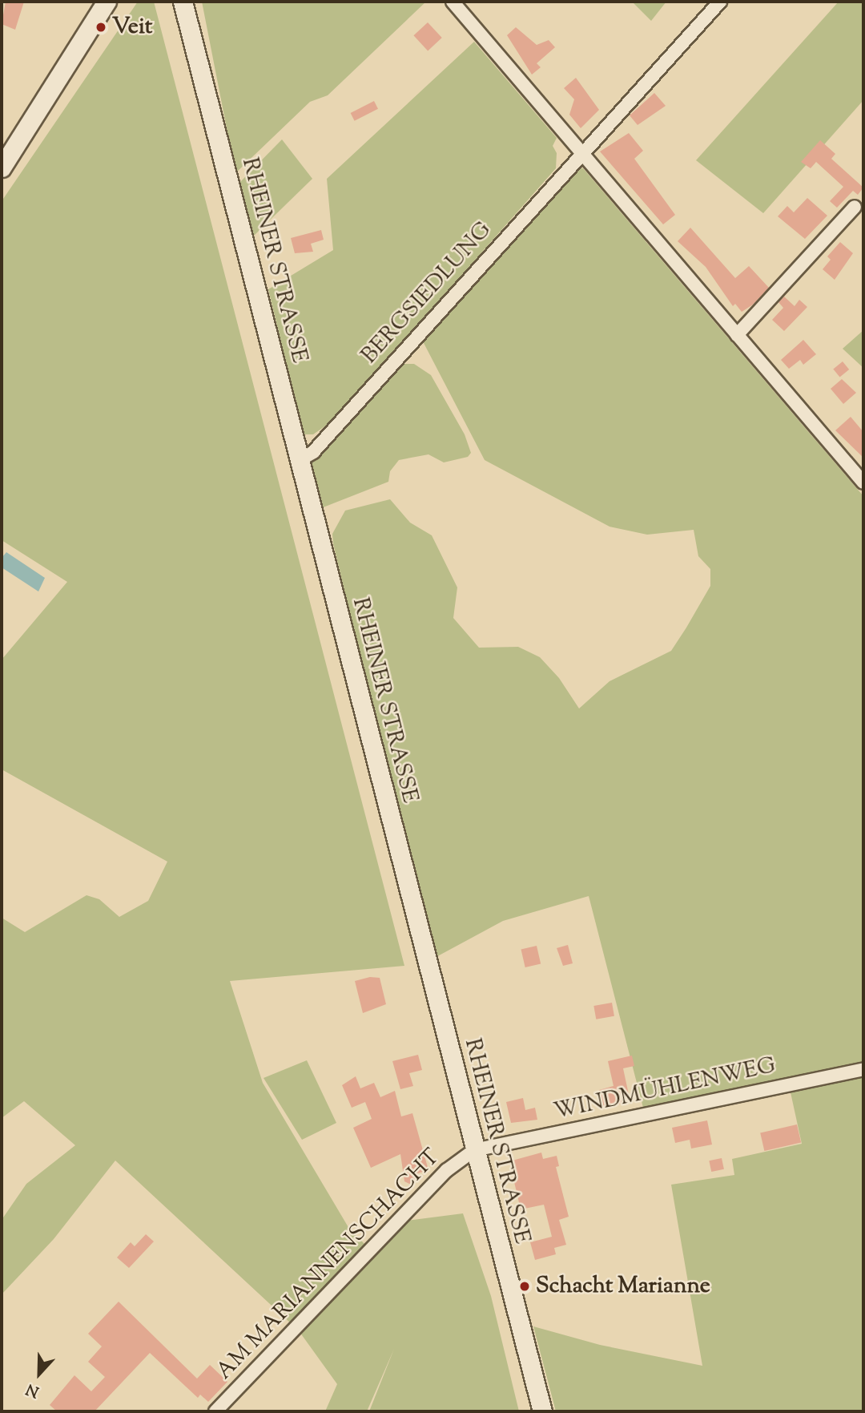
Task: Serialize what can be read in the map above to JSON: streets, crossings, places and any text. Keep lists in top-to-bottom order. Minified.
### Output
{"streets":{"main road":["RHEINER STRASSE"],"street":["BERGSIEDLUNG","WINDMÜHLENWEG","AM MARIANNENSCHACHT"]},"crossings":[["RHEINER STRASSE","BERGSIEDLUNG"],["RHEINER STRASSE","WINDMÜHLENWEG"],["RHEINER STRASSE","AM MARIANNENSCHACHT"],["WINDMÜHLENWEG","AM MARIANNENSCHACHT"]],"places":["Veit","Schacht Marianne"],"north":"bottom"}
